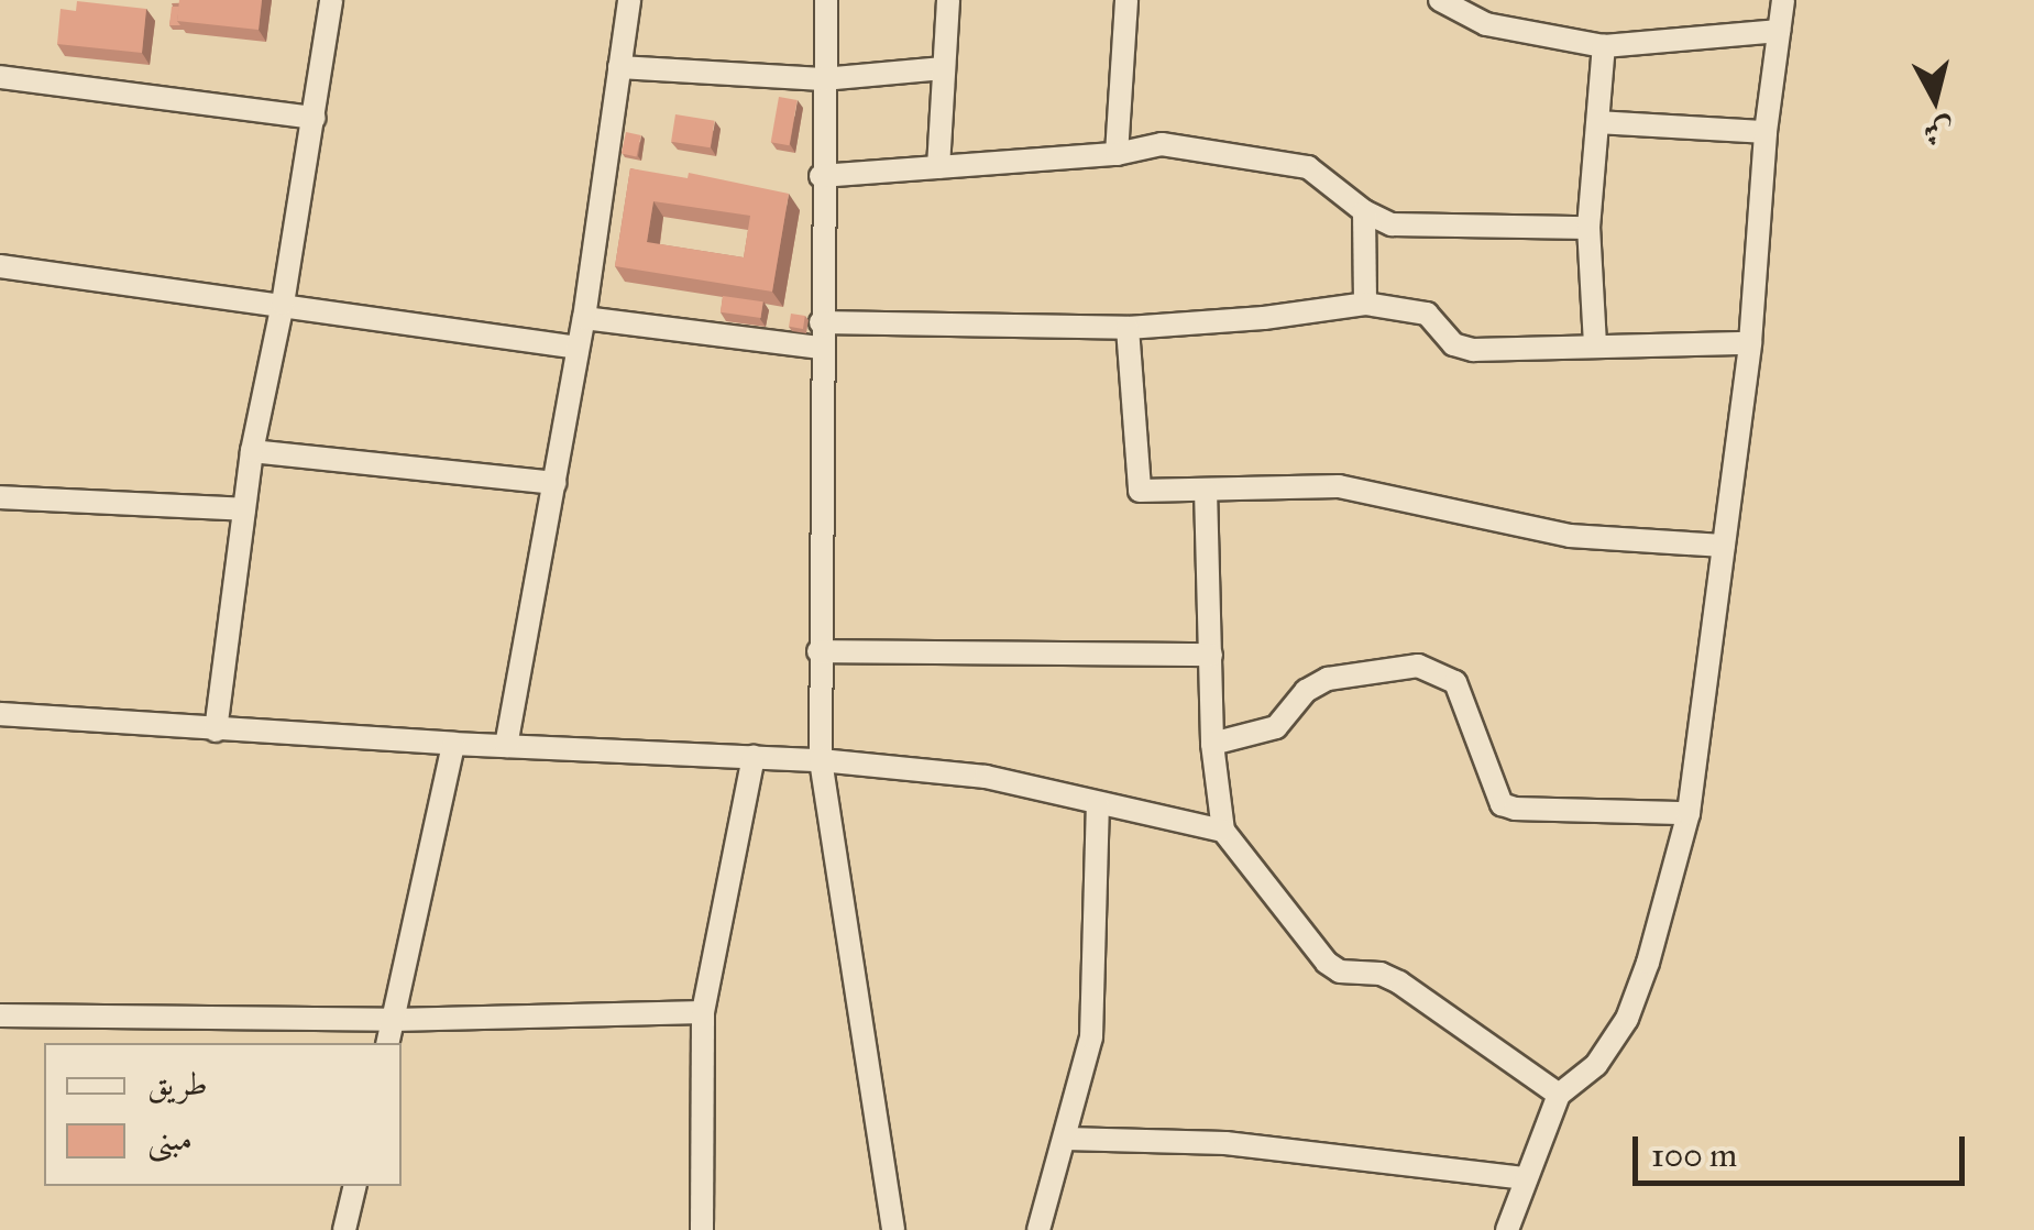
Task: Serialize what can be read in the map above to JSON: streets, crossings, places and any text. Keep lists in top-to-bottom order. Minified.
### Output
{"legend":["طريق","مبنى"],"scale_bar":"100 m","north":"bottom"}
